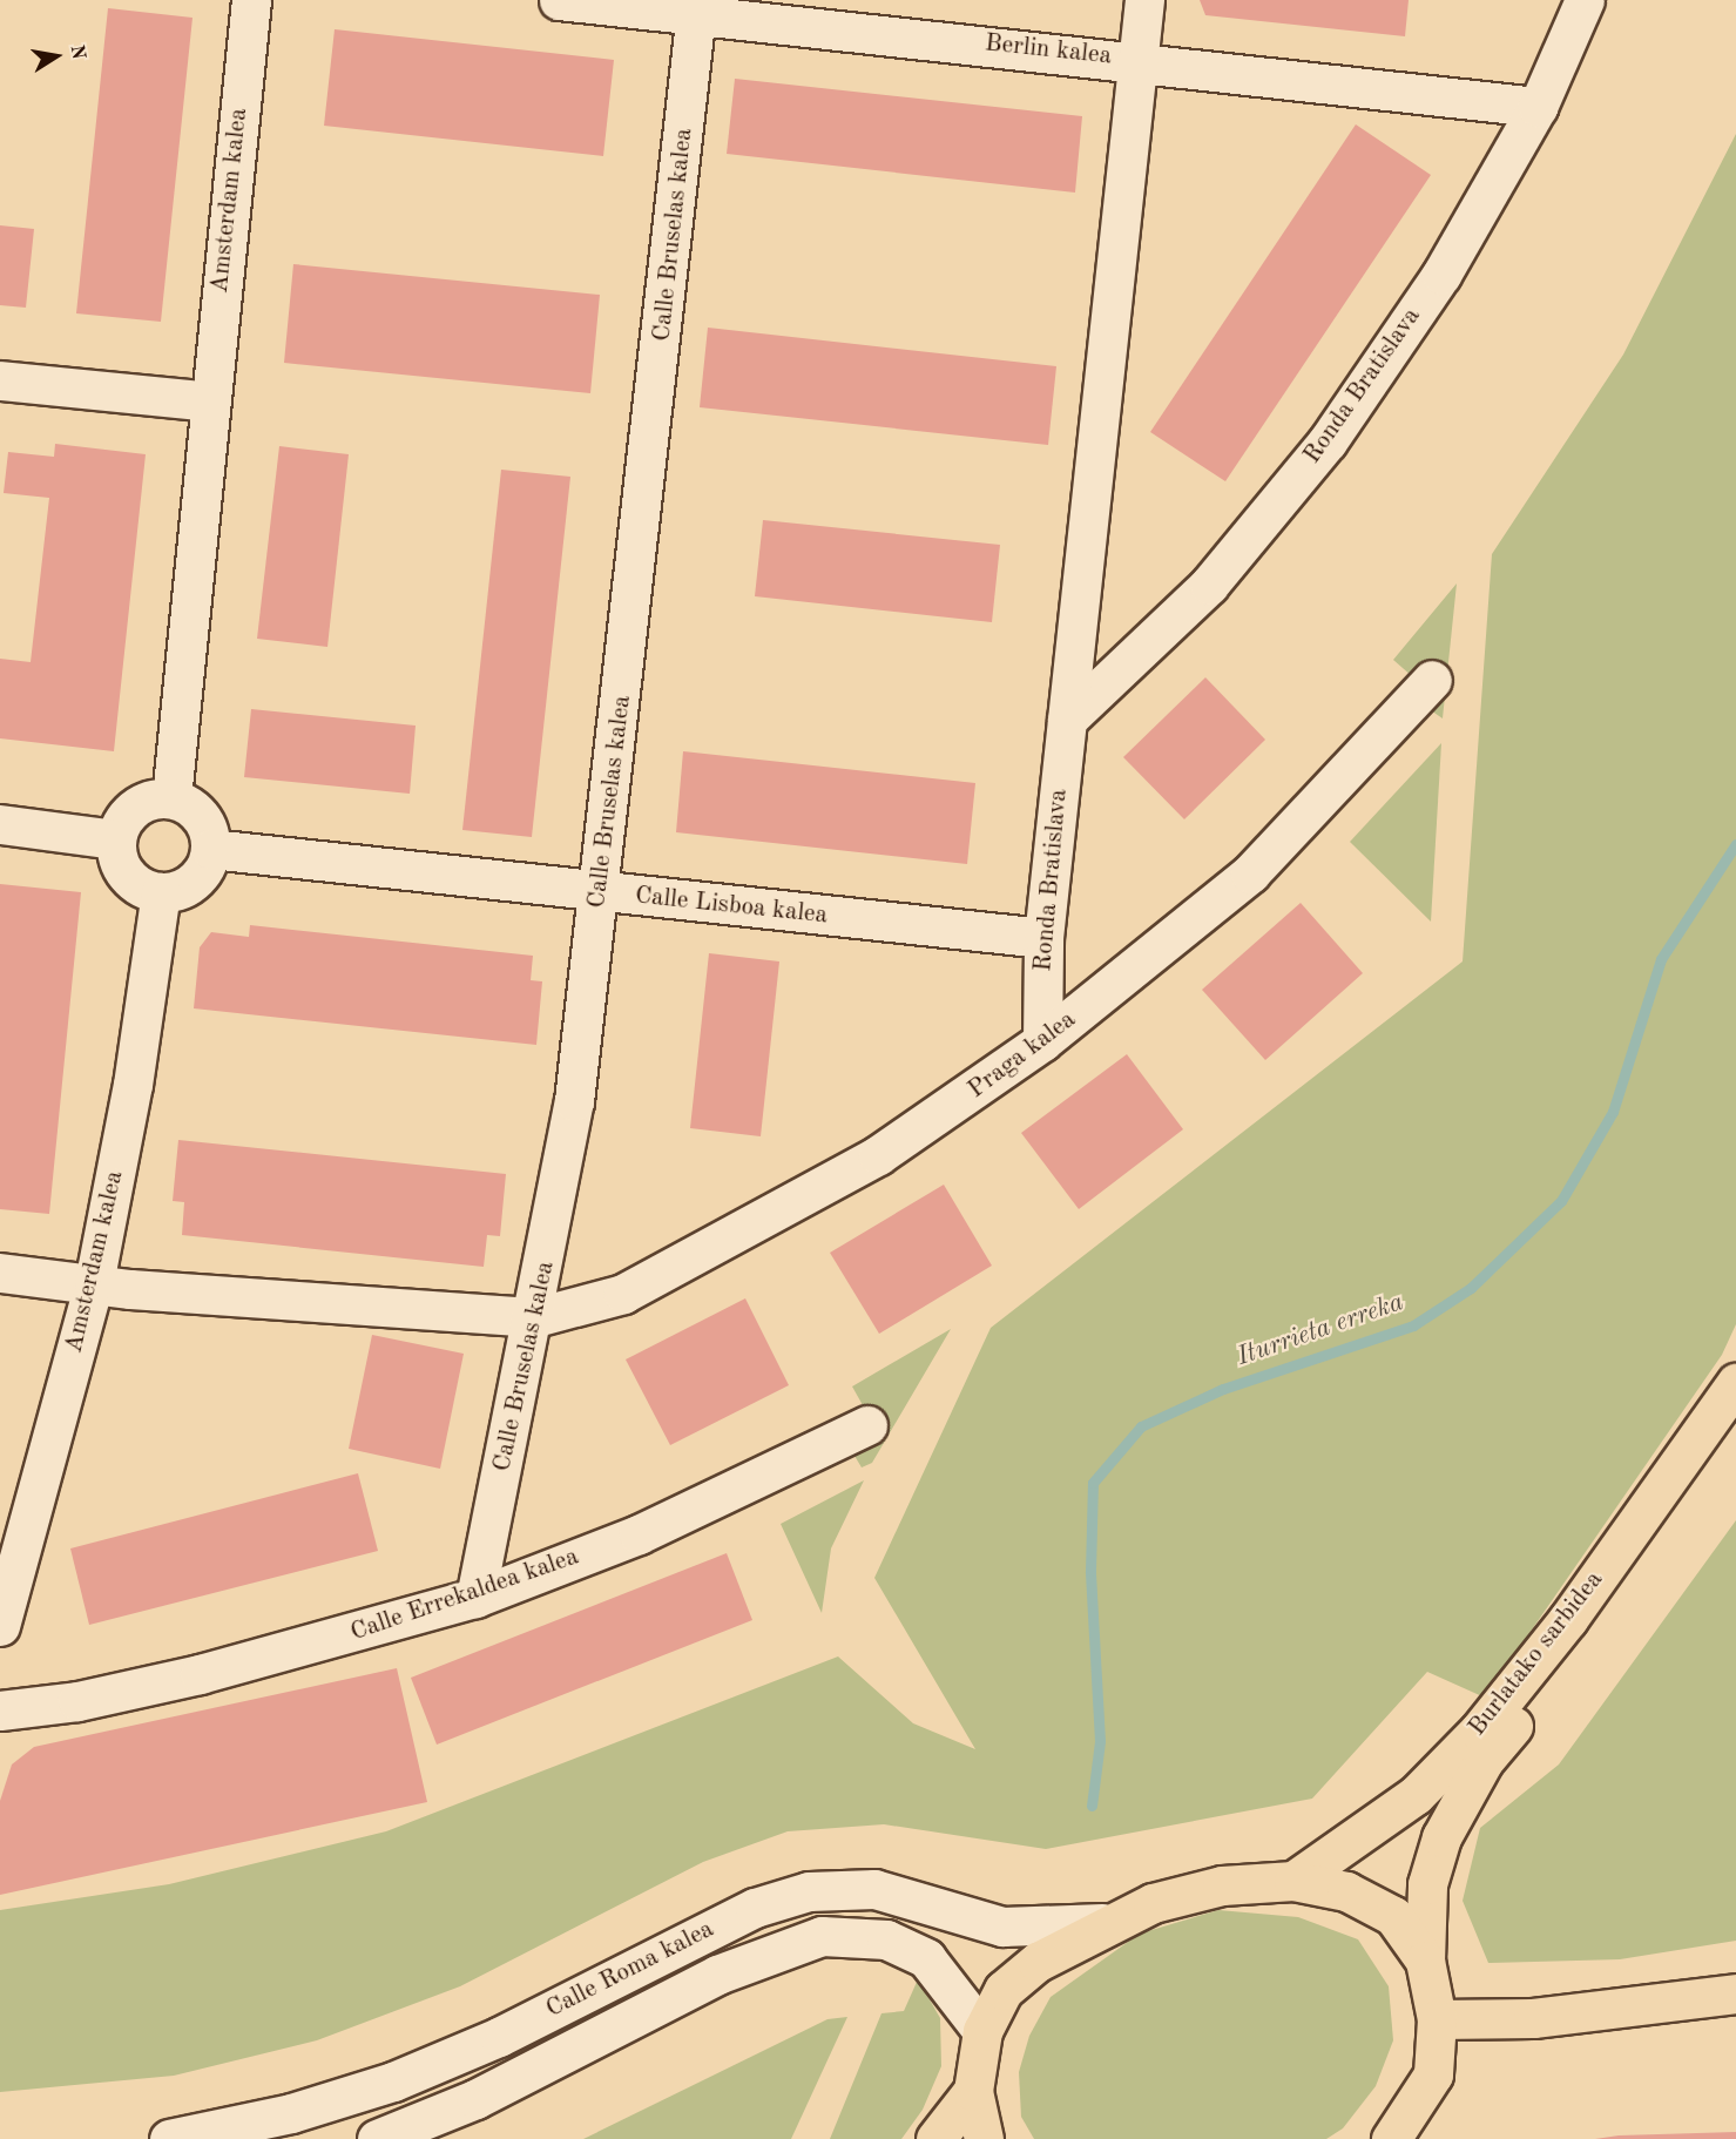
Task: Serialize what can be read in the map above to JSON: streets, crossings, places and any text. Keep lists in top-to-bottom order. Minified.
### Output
{"streets":{"main road":["Burlatako sarbidea"],"street":["Berlin kalea","Amsterdam kalea","Calle Bruselas kalea","Ronda Bratislava","Calle Lisboa kalea","Praga kalea","Calle Errekaldea kalea","Calle Roma kalea"]},"crossings":[["Berlin kalea","Calle Bruselas kalea"],["Berlin kalea","Ronda Bratislava"],["Amsterdam kalea","Calle Lisboa kalea"],["Amsterdam kalea","Praga kalea"],["Calle Bruselas kalea","Calle Lisboa kalea"],["Calle Bruselas kalea","Praga kalea"],["Calle Bruselas kalea","Calle Errekaldea kalea"],["Ronda Bratislava","Calle Lisboa kalea"],["Ronda Bratislava","Praga kalea"]],"water":["Iturrieta erreka"],"north":"right"}
